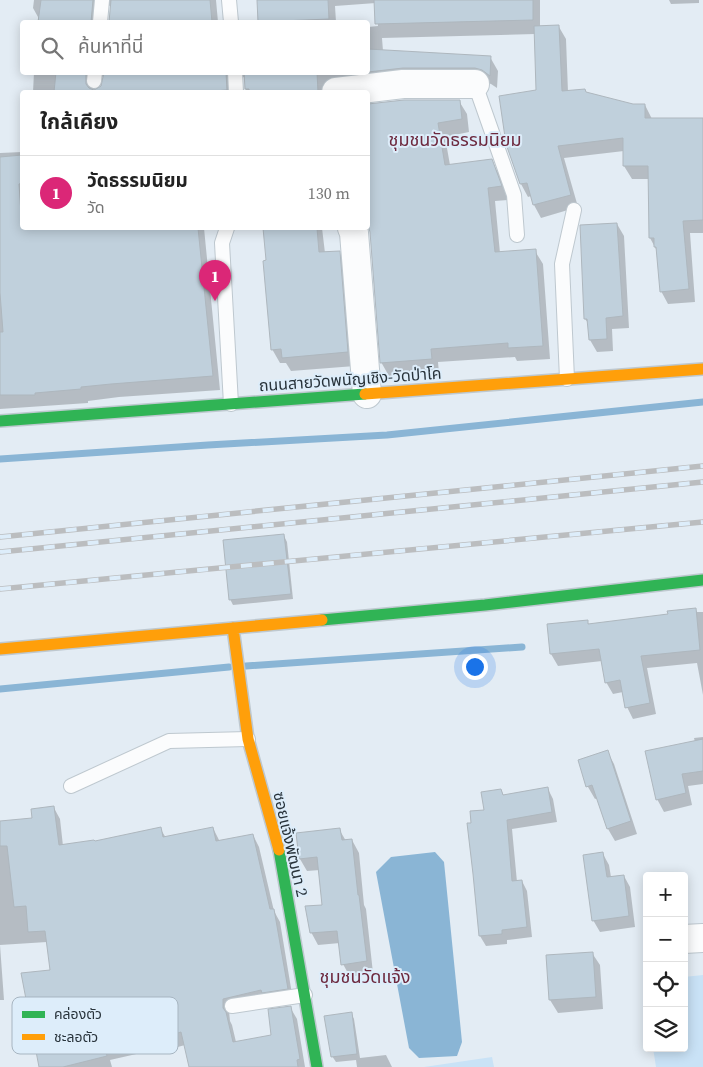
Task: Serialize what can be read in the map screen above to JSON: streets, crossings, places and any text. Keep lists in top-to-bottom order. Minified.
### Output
{"streets":{"street":["ถนนสายวัดพนัญเชิง-วัดป่าโค","ซอยแจ้งพัฒนา 2"]},"districts":["ชุมชนวัดธรรมนิยม","ชุมชนวัดแจ้ง"],"legend":["คล่องตัว","ชะลอตัว"],"page":{"search":"ค้นหาที่นี่","heading":"ใกล้เคียง","list":[{"mark":"1","name":"วัดธรรมนิยม","note":"วัด","value":"130 m"}],"pins":"1","map_buttons":["+","−"]}}
